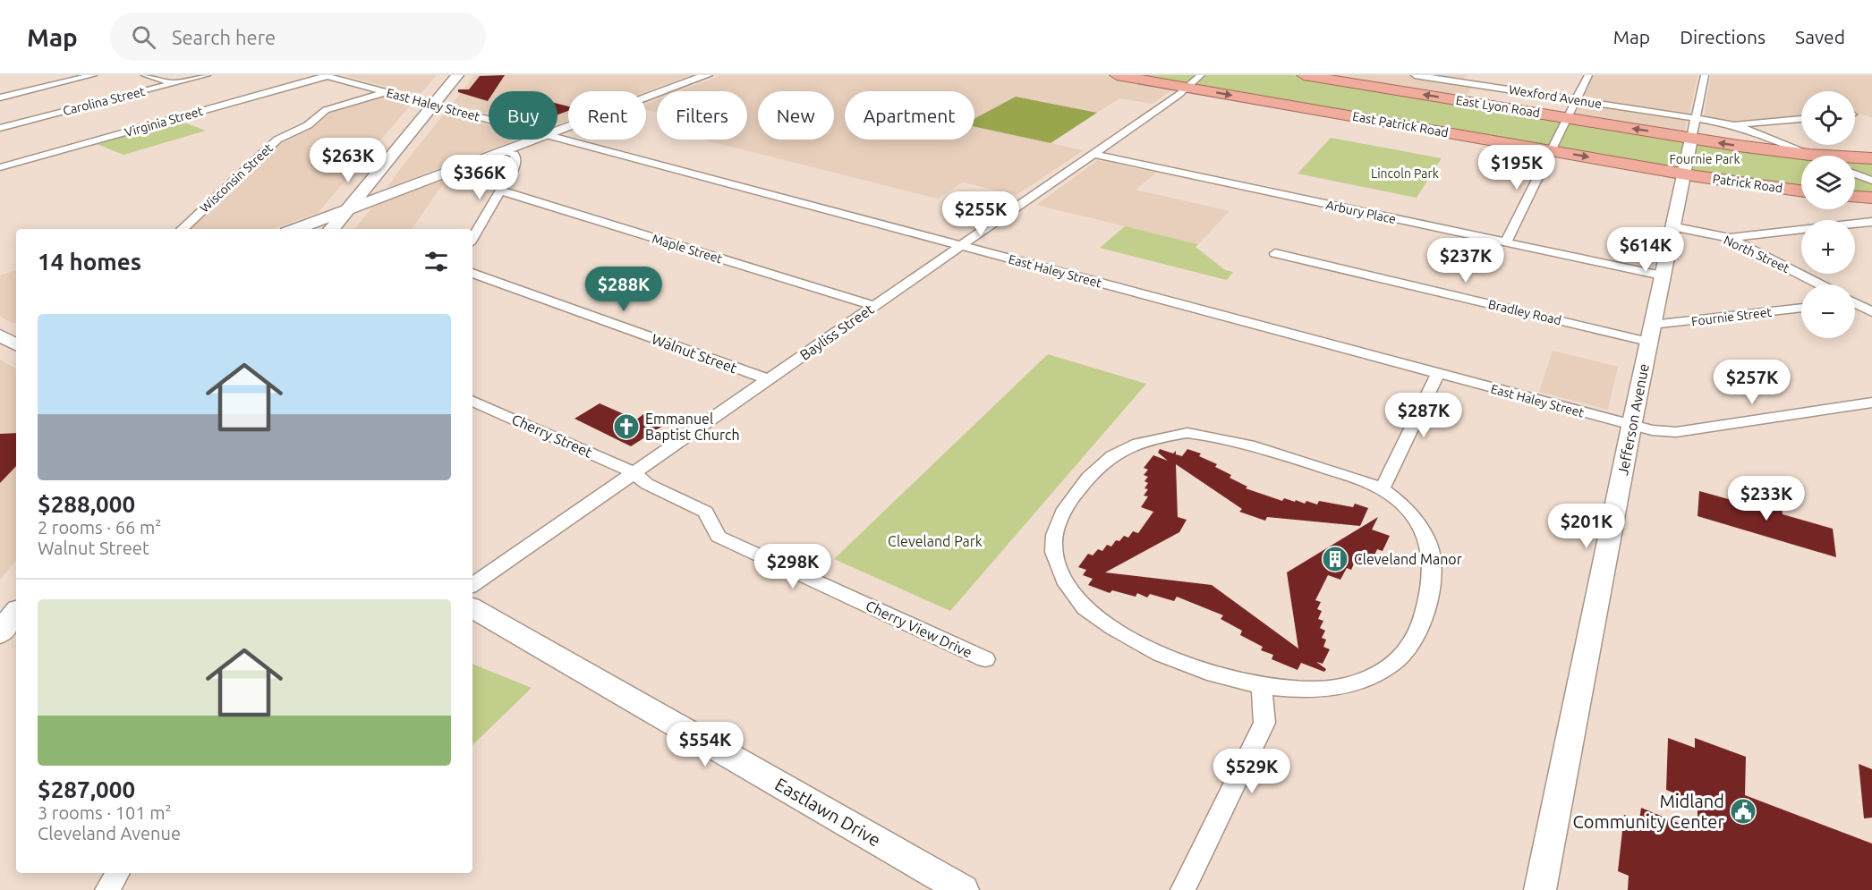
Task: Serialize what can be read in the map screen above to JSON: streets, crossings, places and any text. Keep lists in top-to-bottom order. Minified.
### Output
{"streets":{"highway":["East Lyon Road","East Patrick Road","Patrick Road"],"street":["Wexford Avenue","Carolina Street","East Haley Street","Virginia Street","Wisconsin Street","Arbury Place","Maple Street","North Street","Bradley Road","Fournie Street","Bayliss Street","Walnut Street","Jefferson Avenue","Cherry Street","Cherry View Drive","Eastlawn Drive"]},"crossings":[["East Haley Street","Virginia Street"],["East Haley Street","Wisconsin Street"],["East Haley Street","Bayliss Street"],["East Haley Street","Jefferson Avenue"],["East Lyon Road","Jefferson Avenue"],["East Patrick Road","Patrick Road"],["East Patrick Road","Bayliss Street"],["East Patrick Road","Jefferson Avenue"],["Patrick Road","Jefferson Avenue"],["Arbury Place","Bayliss Street"],["Arbury Place","Jefferson Avenue"],["Maple Street","Bayliss Street"],["North Street","Jefferson Avenue"],["Bradley Road","Fournie Street"],["Bradley Road","Jefferson Avenue"],["Fournie Street","Jefferson Avenue"],["Bayliss Street","Walnut Street"],["Bayliss Street","Cherry Street"],["Bayliss Street","Cherry View Drive"],["Cherry Street","Cherry View Drive"]],"one_way":["East Lyon Road","East Patrick Road"],"parks":["Fournie Park","Lincoln Park","Cleveland Park"],"places":{"church":["Emmanuel Baptist Church"],"building":["Cleveland Manor"],"public building":["Midland Community Center"]},"page":{"header":"Map","search":"Search here","nav":["Map","Directions","Saved"],"map_buttons":["+","−"],"chip":["Buy","Rent","Filters","New","Apartment"],"price":["$263K","$195K","$366K","$255K","$614K","$237K","$288K","$257K","$287K","$233K","$201K","$298K","$554K","$529K"],"heading":"14 homes","list":[{"name":"$288,000","note":"2 rooms · 66 m² · Walnut Street"},{"name":"$287,000","note":"3 rooms · 101 m² · Cleveland Avenue"}]}}
